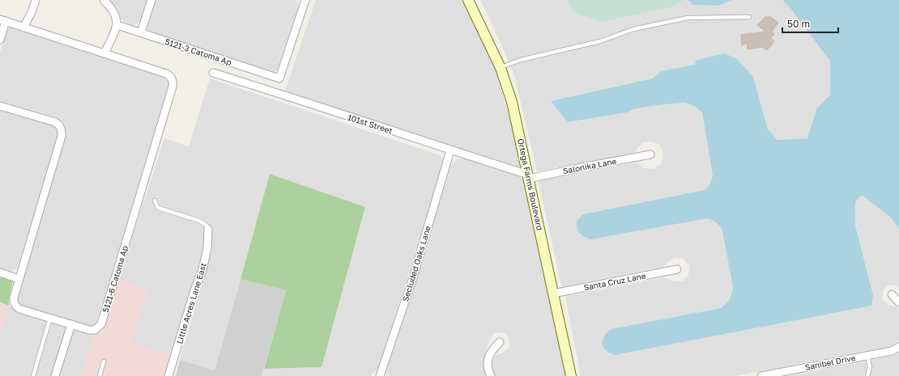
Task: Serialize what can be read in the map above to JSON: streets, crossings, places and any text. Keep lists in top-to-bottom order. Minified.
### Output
{"streets":{"street":["5121-3 Catoma Ap","101st Street","Salonika Lane","Ortega Farms Boulevard","Secluded Oaks Lane","5121-6 Catoma Ap","Santa Cruz Lane","Little Acres Lane East","Sanibel Drive"]},"crossings":[["101st Street","Salonika Lane"],["101st Street","Ortega Farms Boulevard"],["101st Street","Secluded Oaks Lane"],["Salonika Lane","Ortega Farms Boulevard"],["Ortega Farms Boulevard","Santa Cruz Lane"]],"scale_bar":"50 m"}
